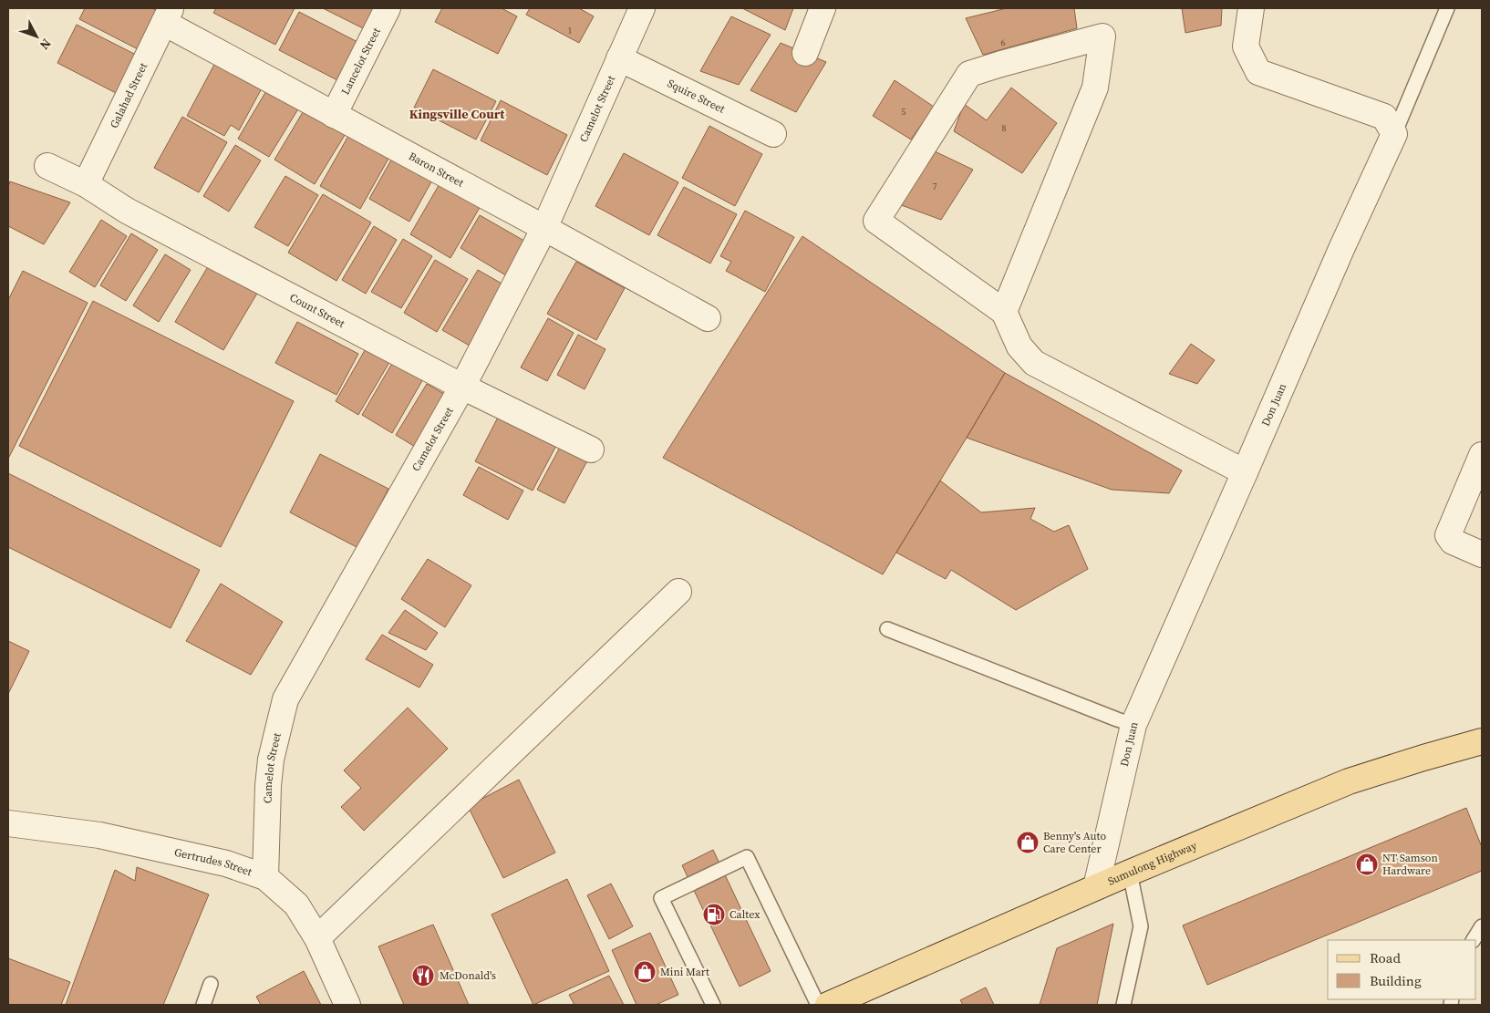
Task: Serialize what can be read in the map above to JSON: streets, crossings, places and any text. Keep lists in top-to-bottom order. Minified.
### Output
{"streets":{"main road":["Sumulong Highway"],"street":["Lancelot Street","Galahad Street","Squire Street","Camelot Street","Baron Street","Count Street","Don Juan","Gertrudes Street"]},"crossings":[["Lancelot Street","Baron Street"],["Galahad Street","Baron Street"],["Galahad Street","Count Street"],["Squire Street","Camelot Street"],["Camelot Street","Baron Street"],["Camelot Street","Count Street"],["Camelot Street","Gertrudes Street"],["Don Juan","Sumulong Highway"]],"districts":["Kingsville Court"],"places":{"shop":["Benny's Auto Care Center","NT Samson Hardware","Mini Mart"],"fuel station":["Caltex"],"restaurant":["McDonald's"]},"house_numbers":["1","6","5","8","7"],"legend":["Road","Building"],"north":"bottom right"}
